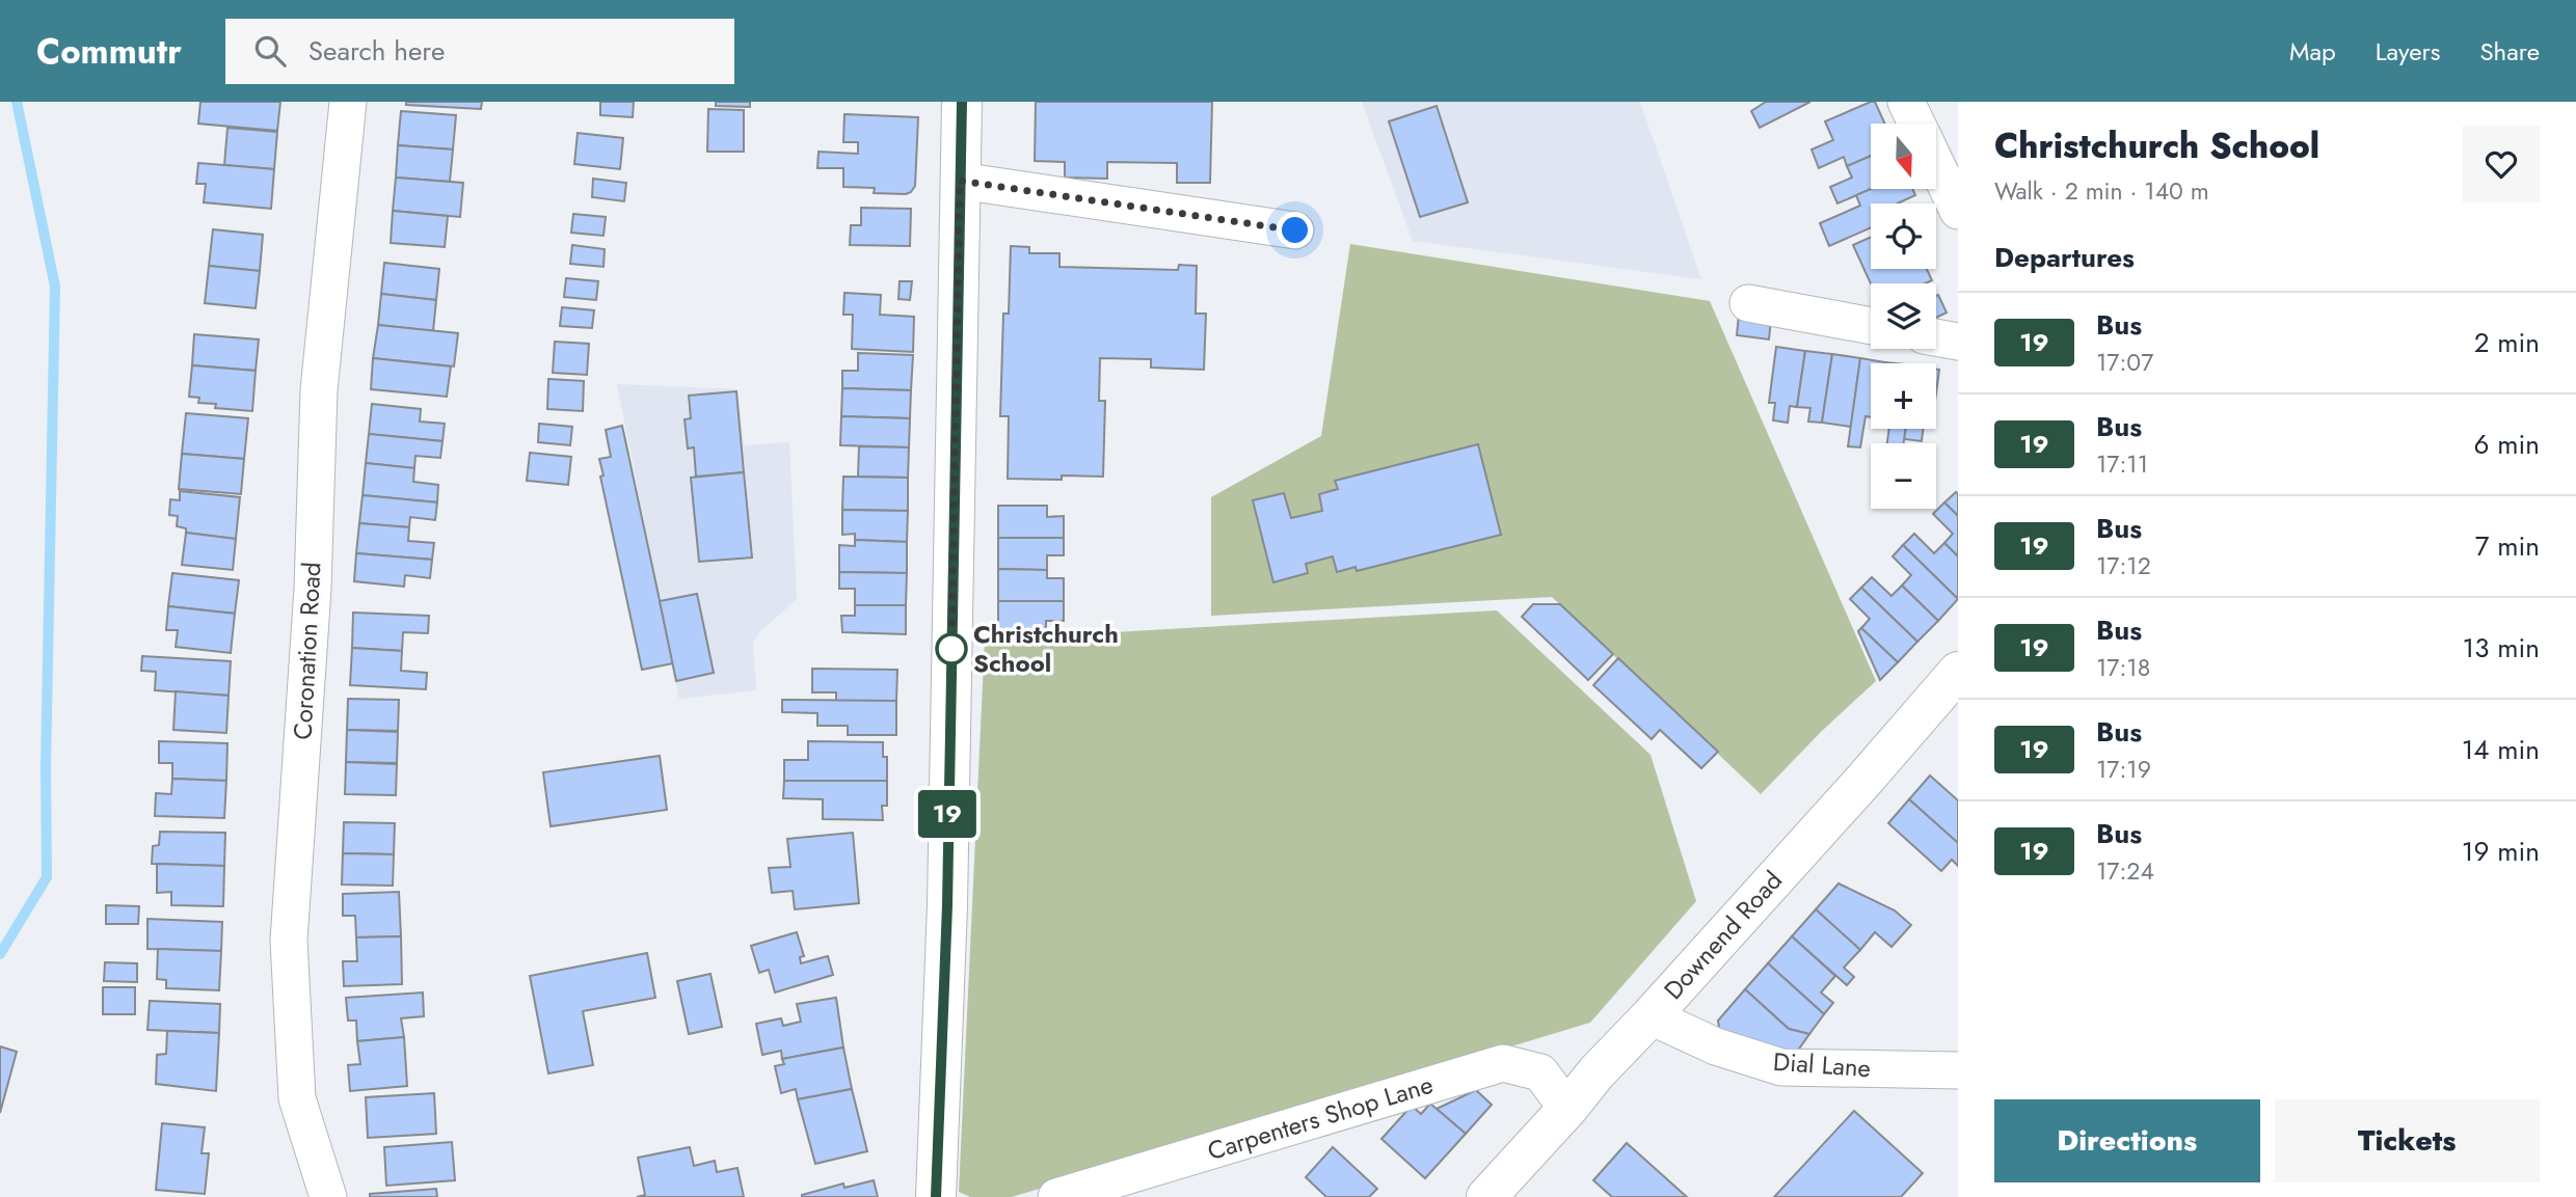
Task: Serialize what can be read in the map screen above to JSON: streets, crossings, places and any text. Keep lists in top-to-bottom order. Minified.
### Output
{"streets":{"main road":["Downend Road"],"street":["Coronation Road","Dial Lane","Carpenters Shop Lane"]},"crossings":[["Downend Road","Dial Lane"],["Downend Road","Carpenters Shop Lane"]],"places":["Christchurch School"],"lines":["bus line 19"],"north":"bottom","page":{"header":"Commutr","search":"Search here","nav":["Map","Layers","Share"],"on_map":"19","heading":[["Christchurch School","Walk · 2 min · 140 m"],"Departures"],"map_buttons":["+","−"],"list":[{"mark":"19","name":"Bus","note":"17:07","value":"2 min"},{"mark":"19","name":"Bus","note":"17:11","value":"6 min"},{"mark":"19","name":"Bus","note":"17:12","value":"7 min"},{"mark":"19","name":"Bus","note":"17:18","value":"13 min"},{"mark":"19","name":"Bus","note":"17:19","value":"14 min"},{"mark":"19","name":"Bus","note":"17:24","value":"19 min"}],"buttons":["Directions","Tickets"]}}
